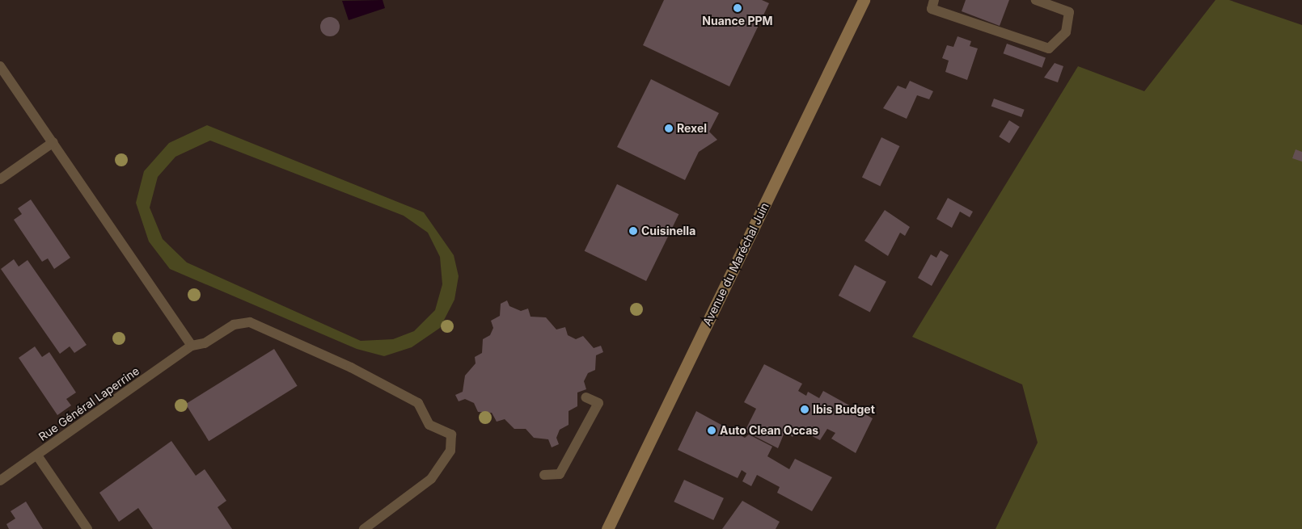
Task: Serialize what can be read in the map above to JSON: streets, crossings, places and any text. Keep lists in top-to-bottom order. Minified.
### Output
{"streets":{"main road":["Avenue du Maréchal Juin"],"lane":["Rue Général Laperrine"]},"places":["Nuance PPM","Rexel","Cuisinella","Ibis Budget","Auto Clean Occas"]}
